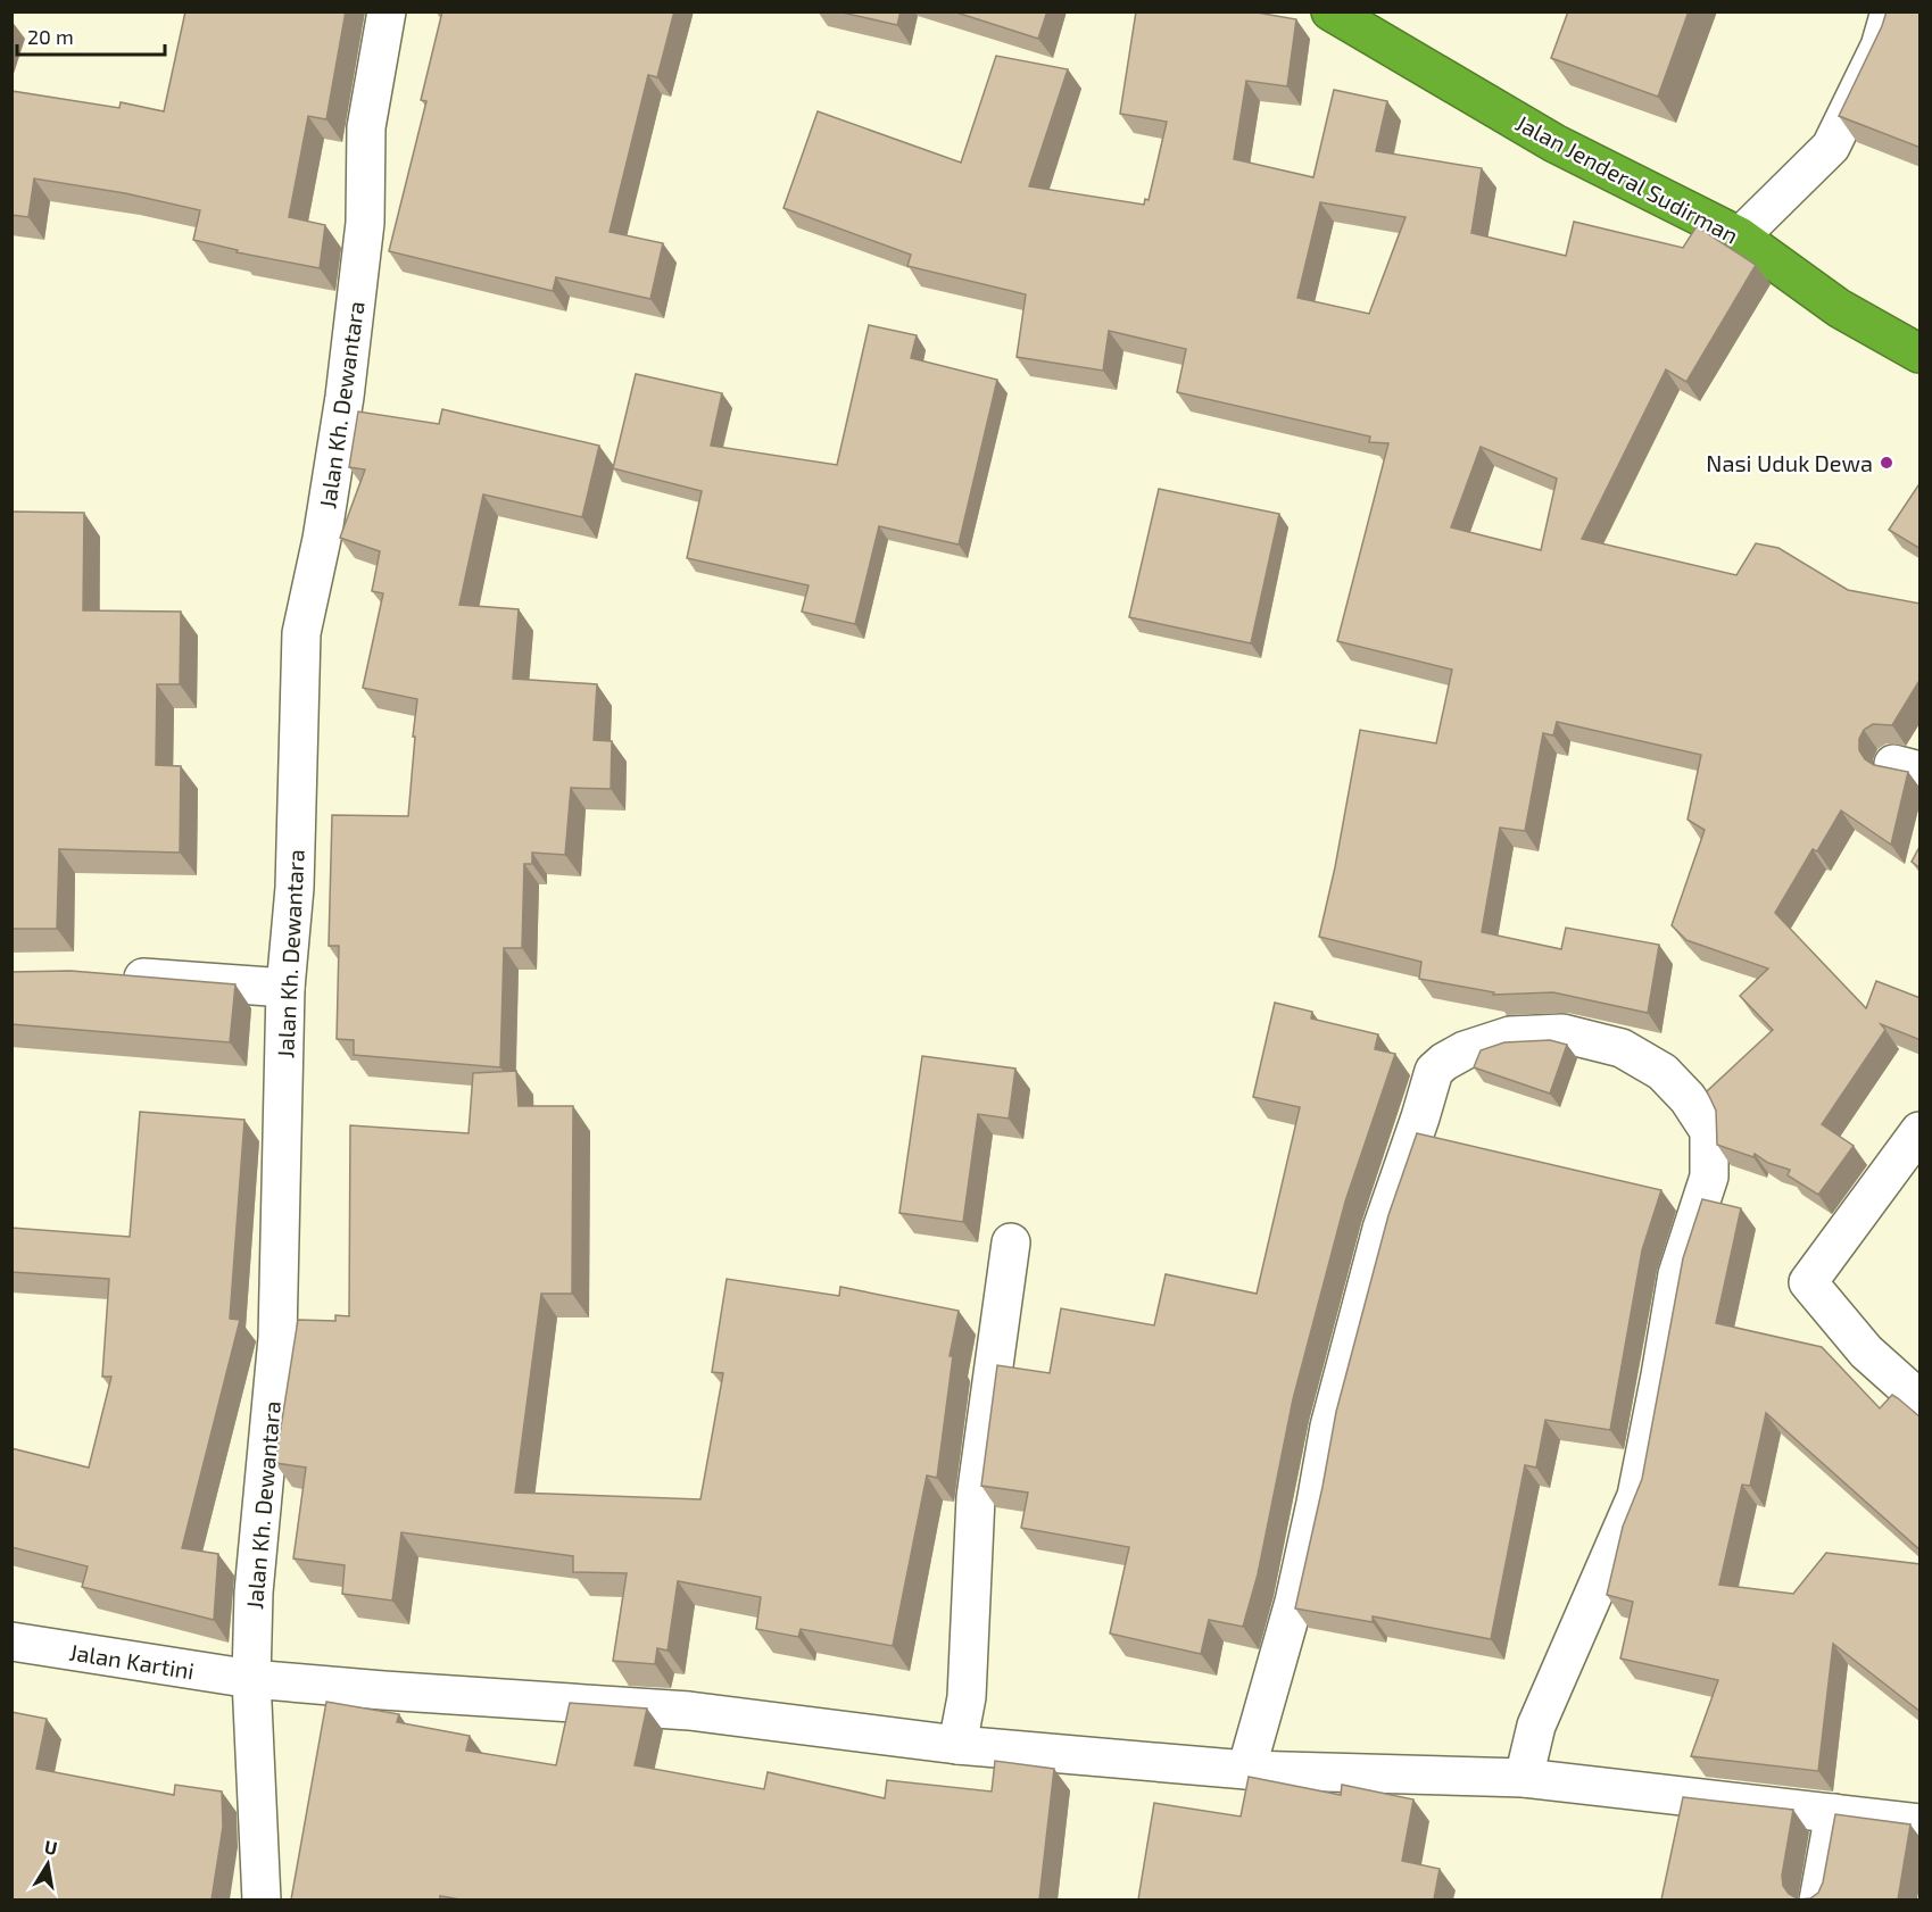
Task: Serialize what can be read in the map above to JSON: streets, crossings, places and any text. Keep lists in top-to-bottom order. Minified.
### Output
{"streets":{"highway":["Jalan Jenderal Sudirman"],"street":["Jalan Kh. Dewantara","Jalan Kartini"]},"crossings":[["Jalan Kh. Dewantara","Jalan Kartini"]],"places":["Nasi Uduk Dewa"],"scale_bar":"20 m","north":"top"}
